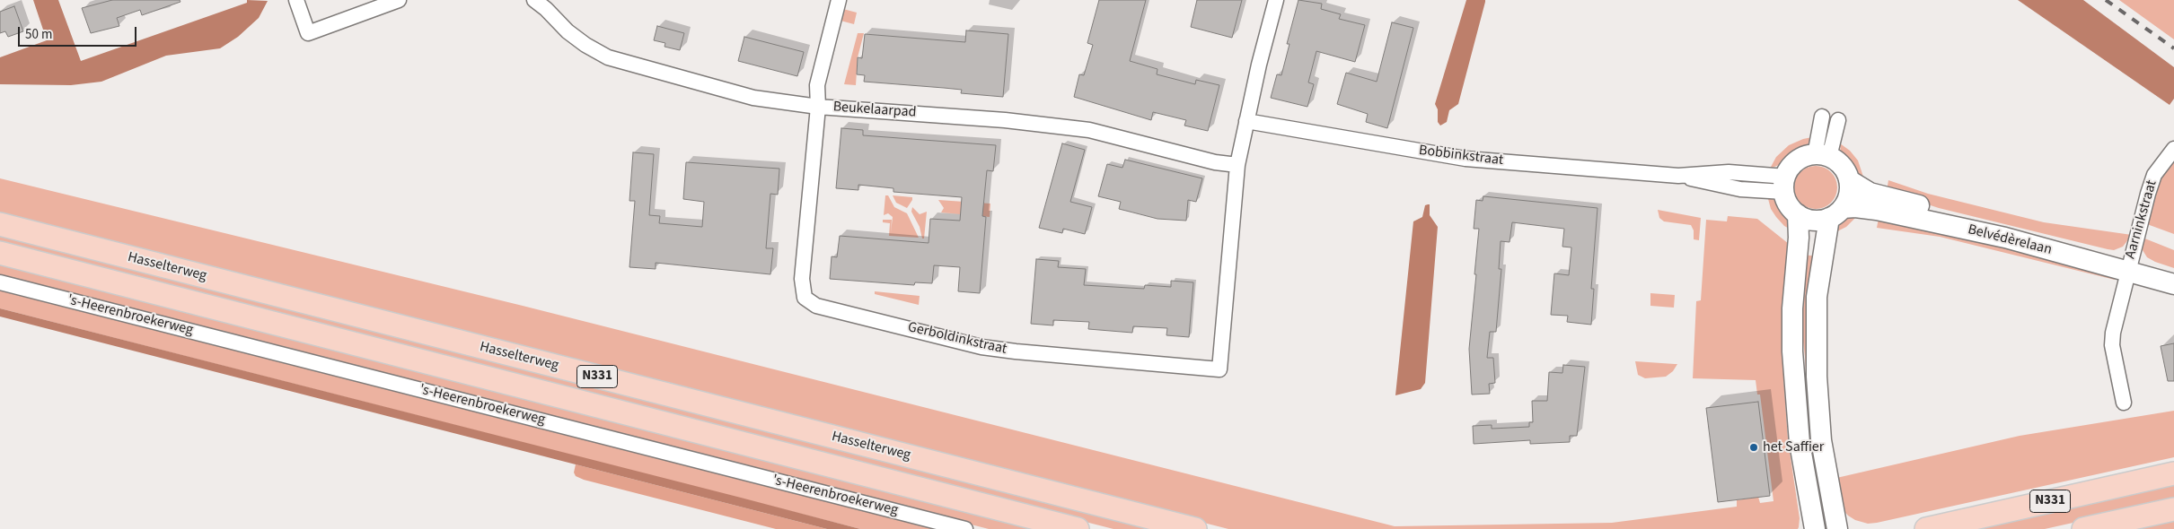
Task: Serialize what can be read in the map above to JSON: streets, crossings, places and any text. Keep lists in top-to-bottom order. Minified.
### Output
{"streets":{"main road":["Belvédèrelaan","Hasselterweg","N331"],"street":["Beukelaarpad","Bobbinkstraat","Aarninkstraat","'s-Heerenbroekerweg","Gerboldinkstraat"]},"crossings":[["Beukelaarpad","Gerboldinkstraat"],["Bobbinkstraat","Belvédèrelaan"],["Bobbinkstraat","Gerboldinkstraat"],["Aarninkstraat","Belvédèrelaan"]],"places":["het Saffier"],"scale_bar":"50 m"}
